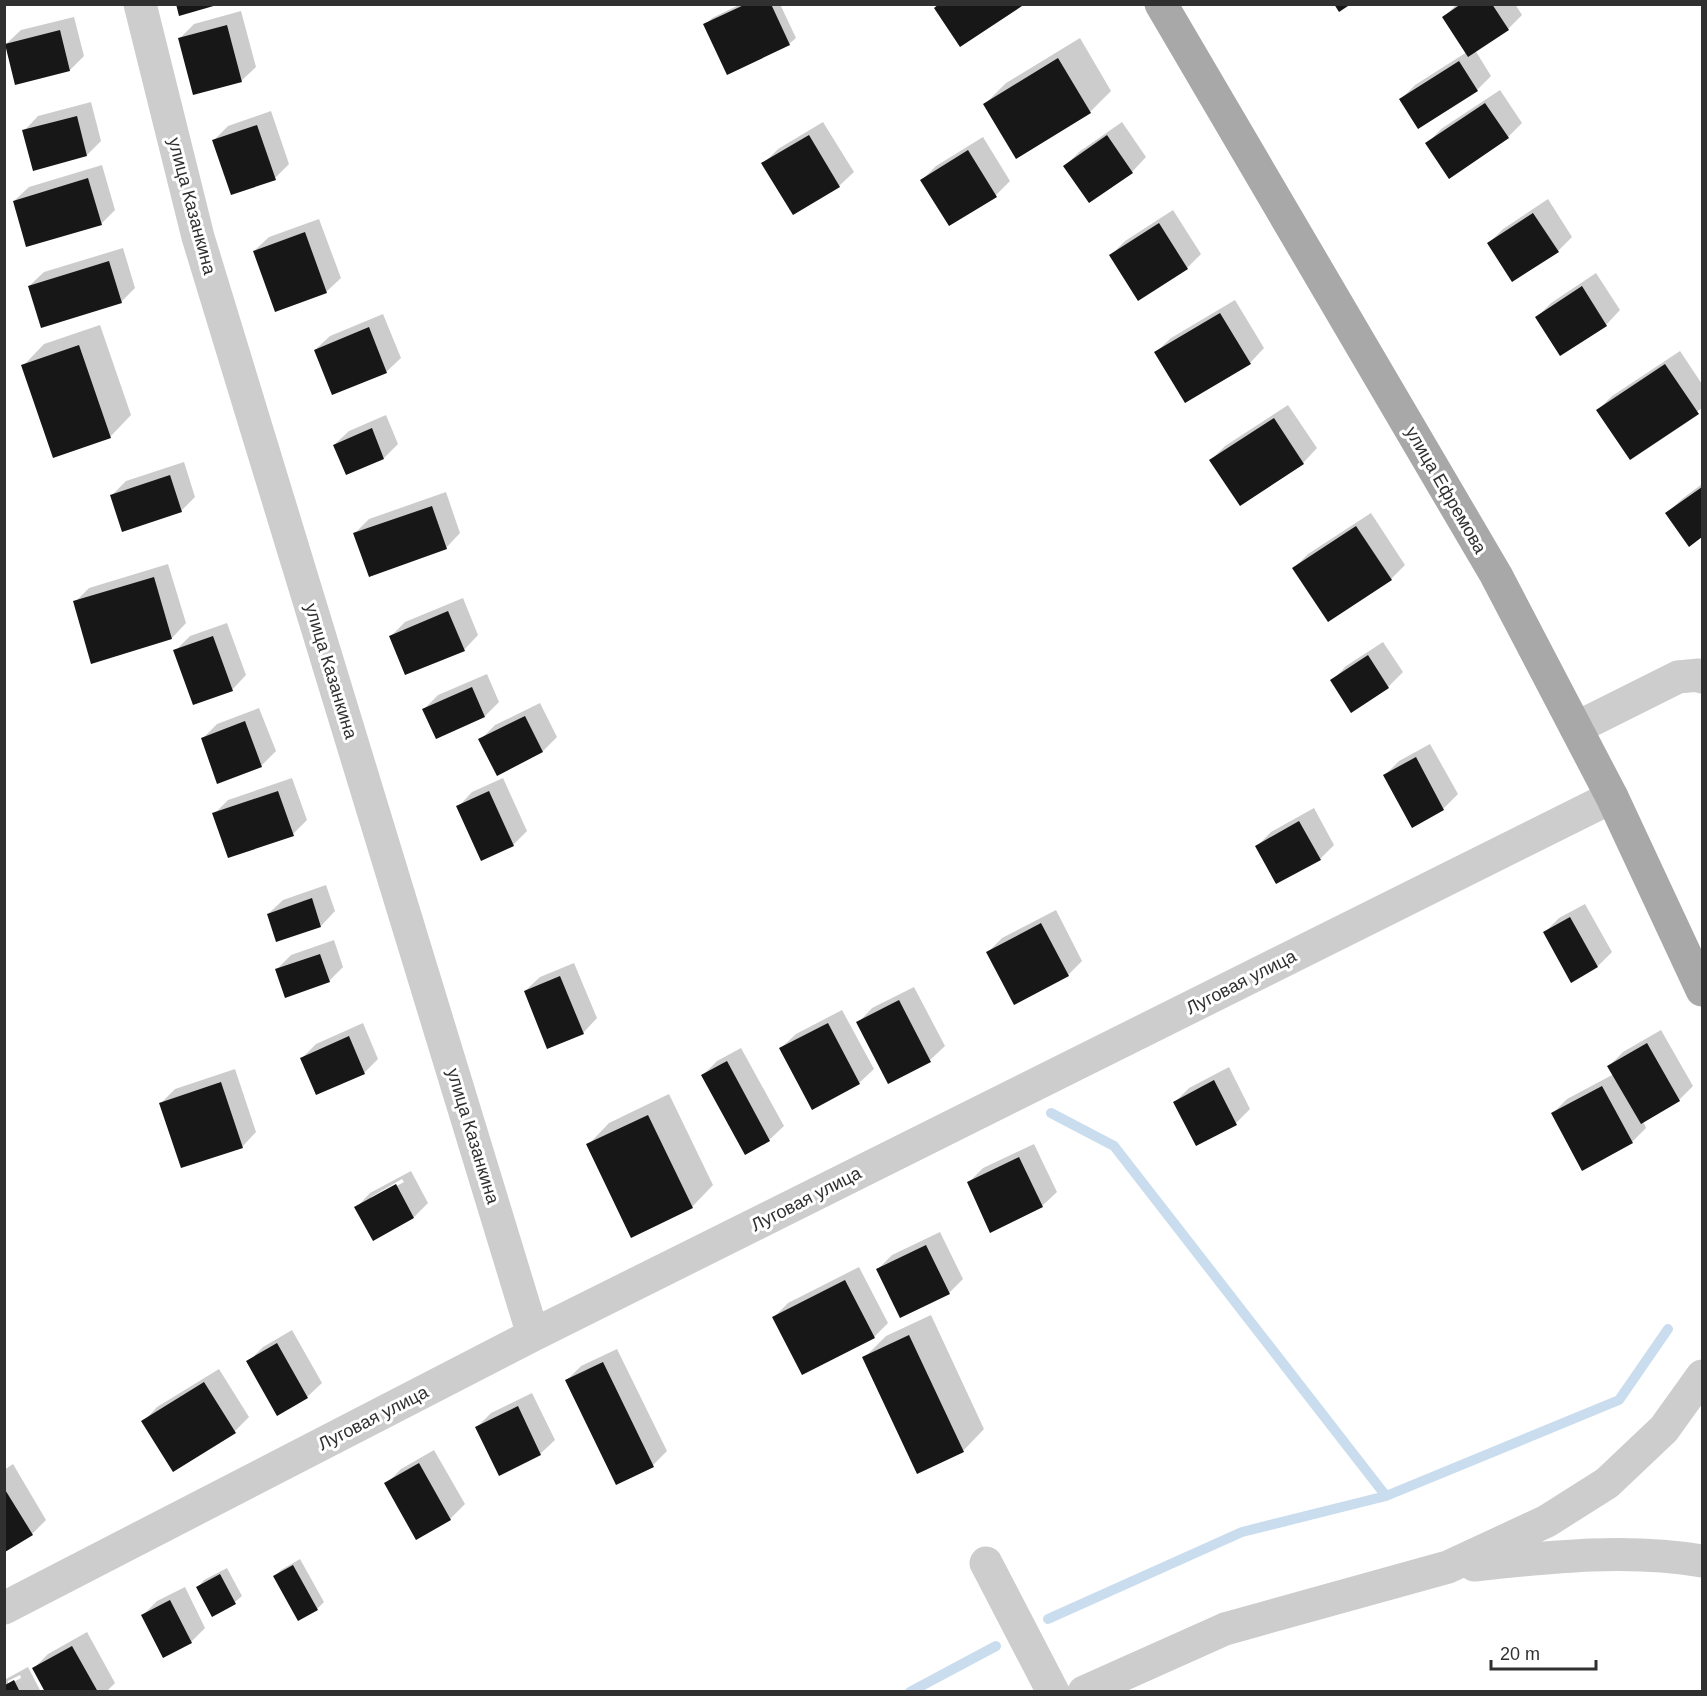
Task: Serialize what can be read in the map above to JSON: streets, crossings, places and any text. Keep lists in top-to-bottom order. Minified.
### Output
{"streets":{"main road":["улица Ефремова"],"street":["улица Казанкина","Луговая улица"]},"crossings":[["улица Казанкина","Луговая улица"],["улица Ефремова","Луговая улица"]],"scale_bar":"20 m"}
